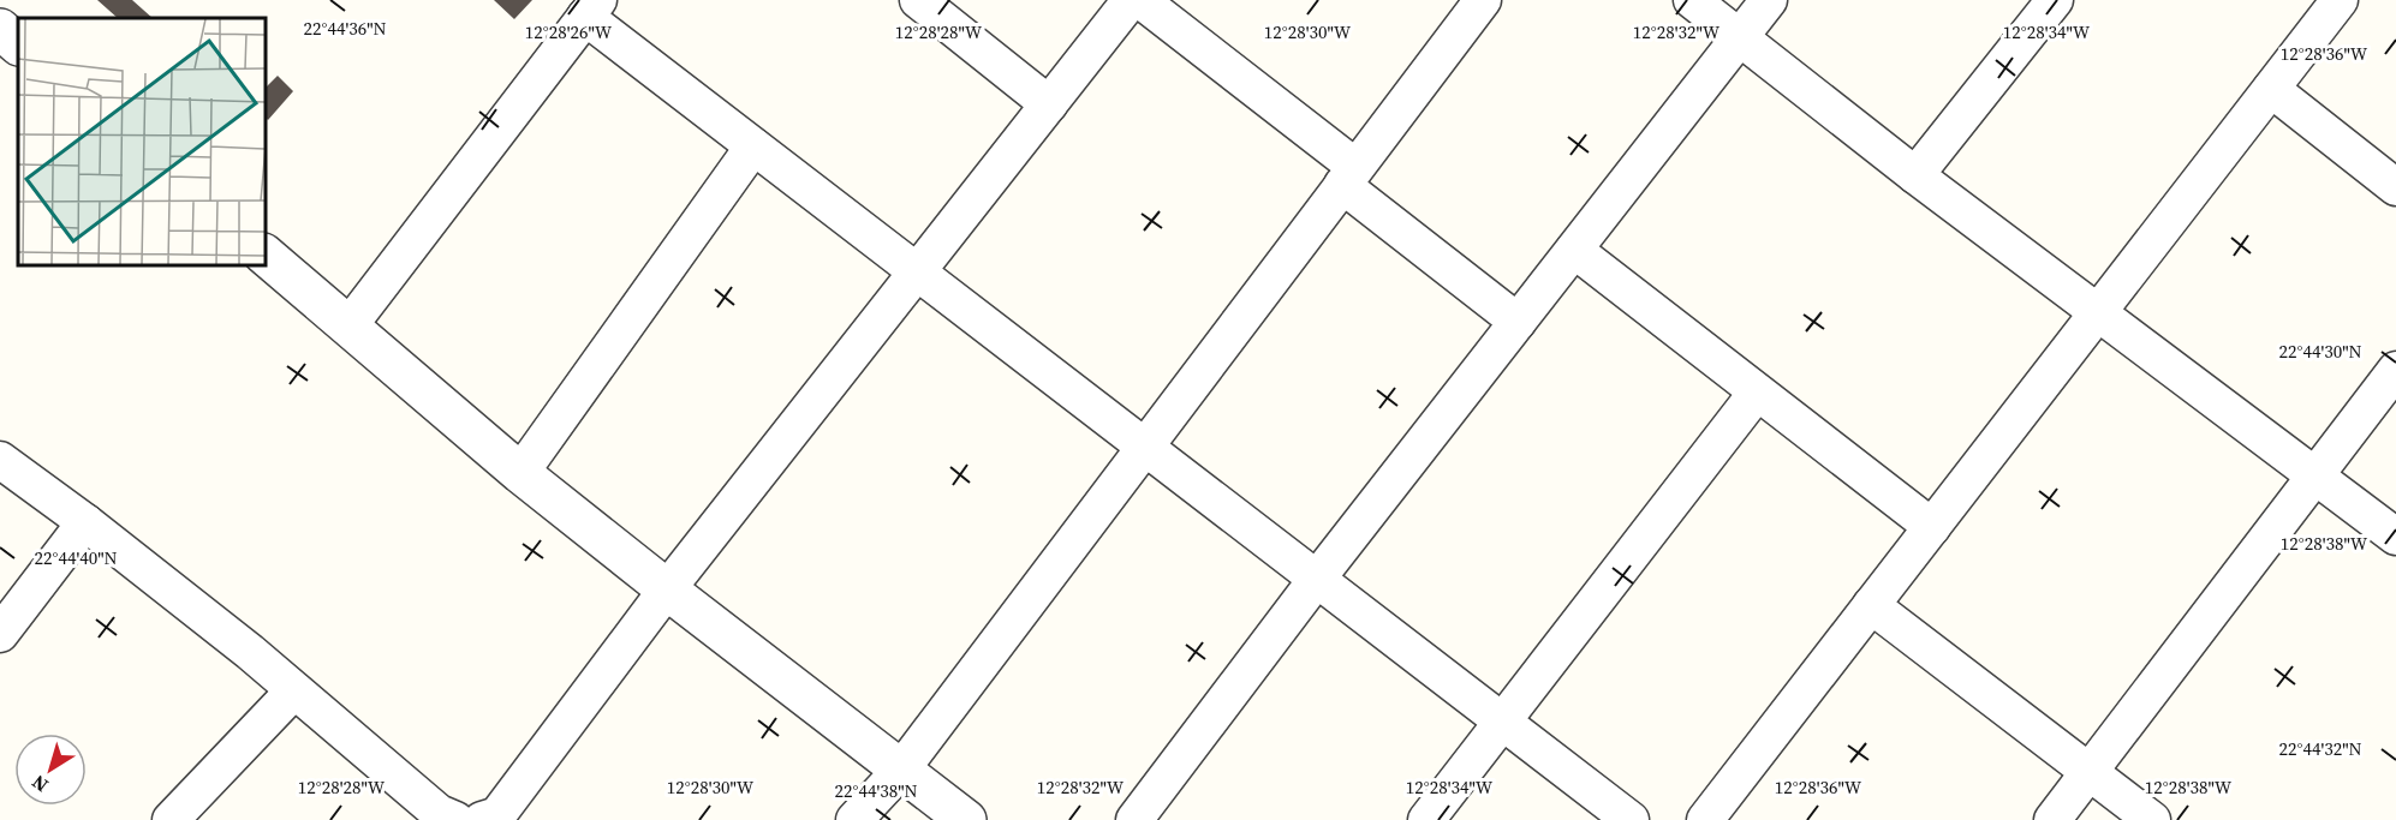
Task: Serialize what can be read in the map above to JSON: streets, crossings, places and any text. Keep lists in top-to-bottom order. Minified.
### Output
{"north":"bottom left","coordinates":["22°44'36\"N","12°28'26\"W","12°28'28\"W","12°28'30\"W","12°28'32\"W","12°28'34\"W","12°28'36\"W","22°44'30\"N","12°28'38\"W","22°44'40\"N","22°44'32\"N","22°44'38\"N"]}
